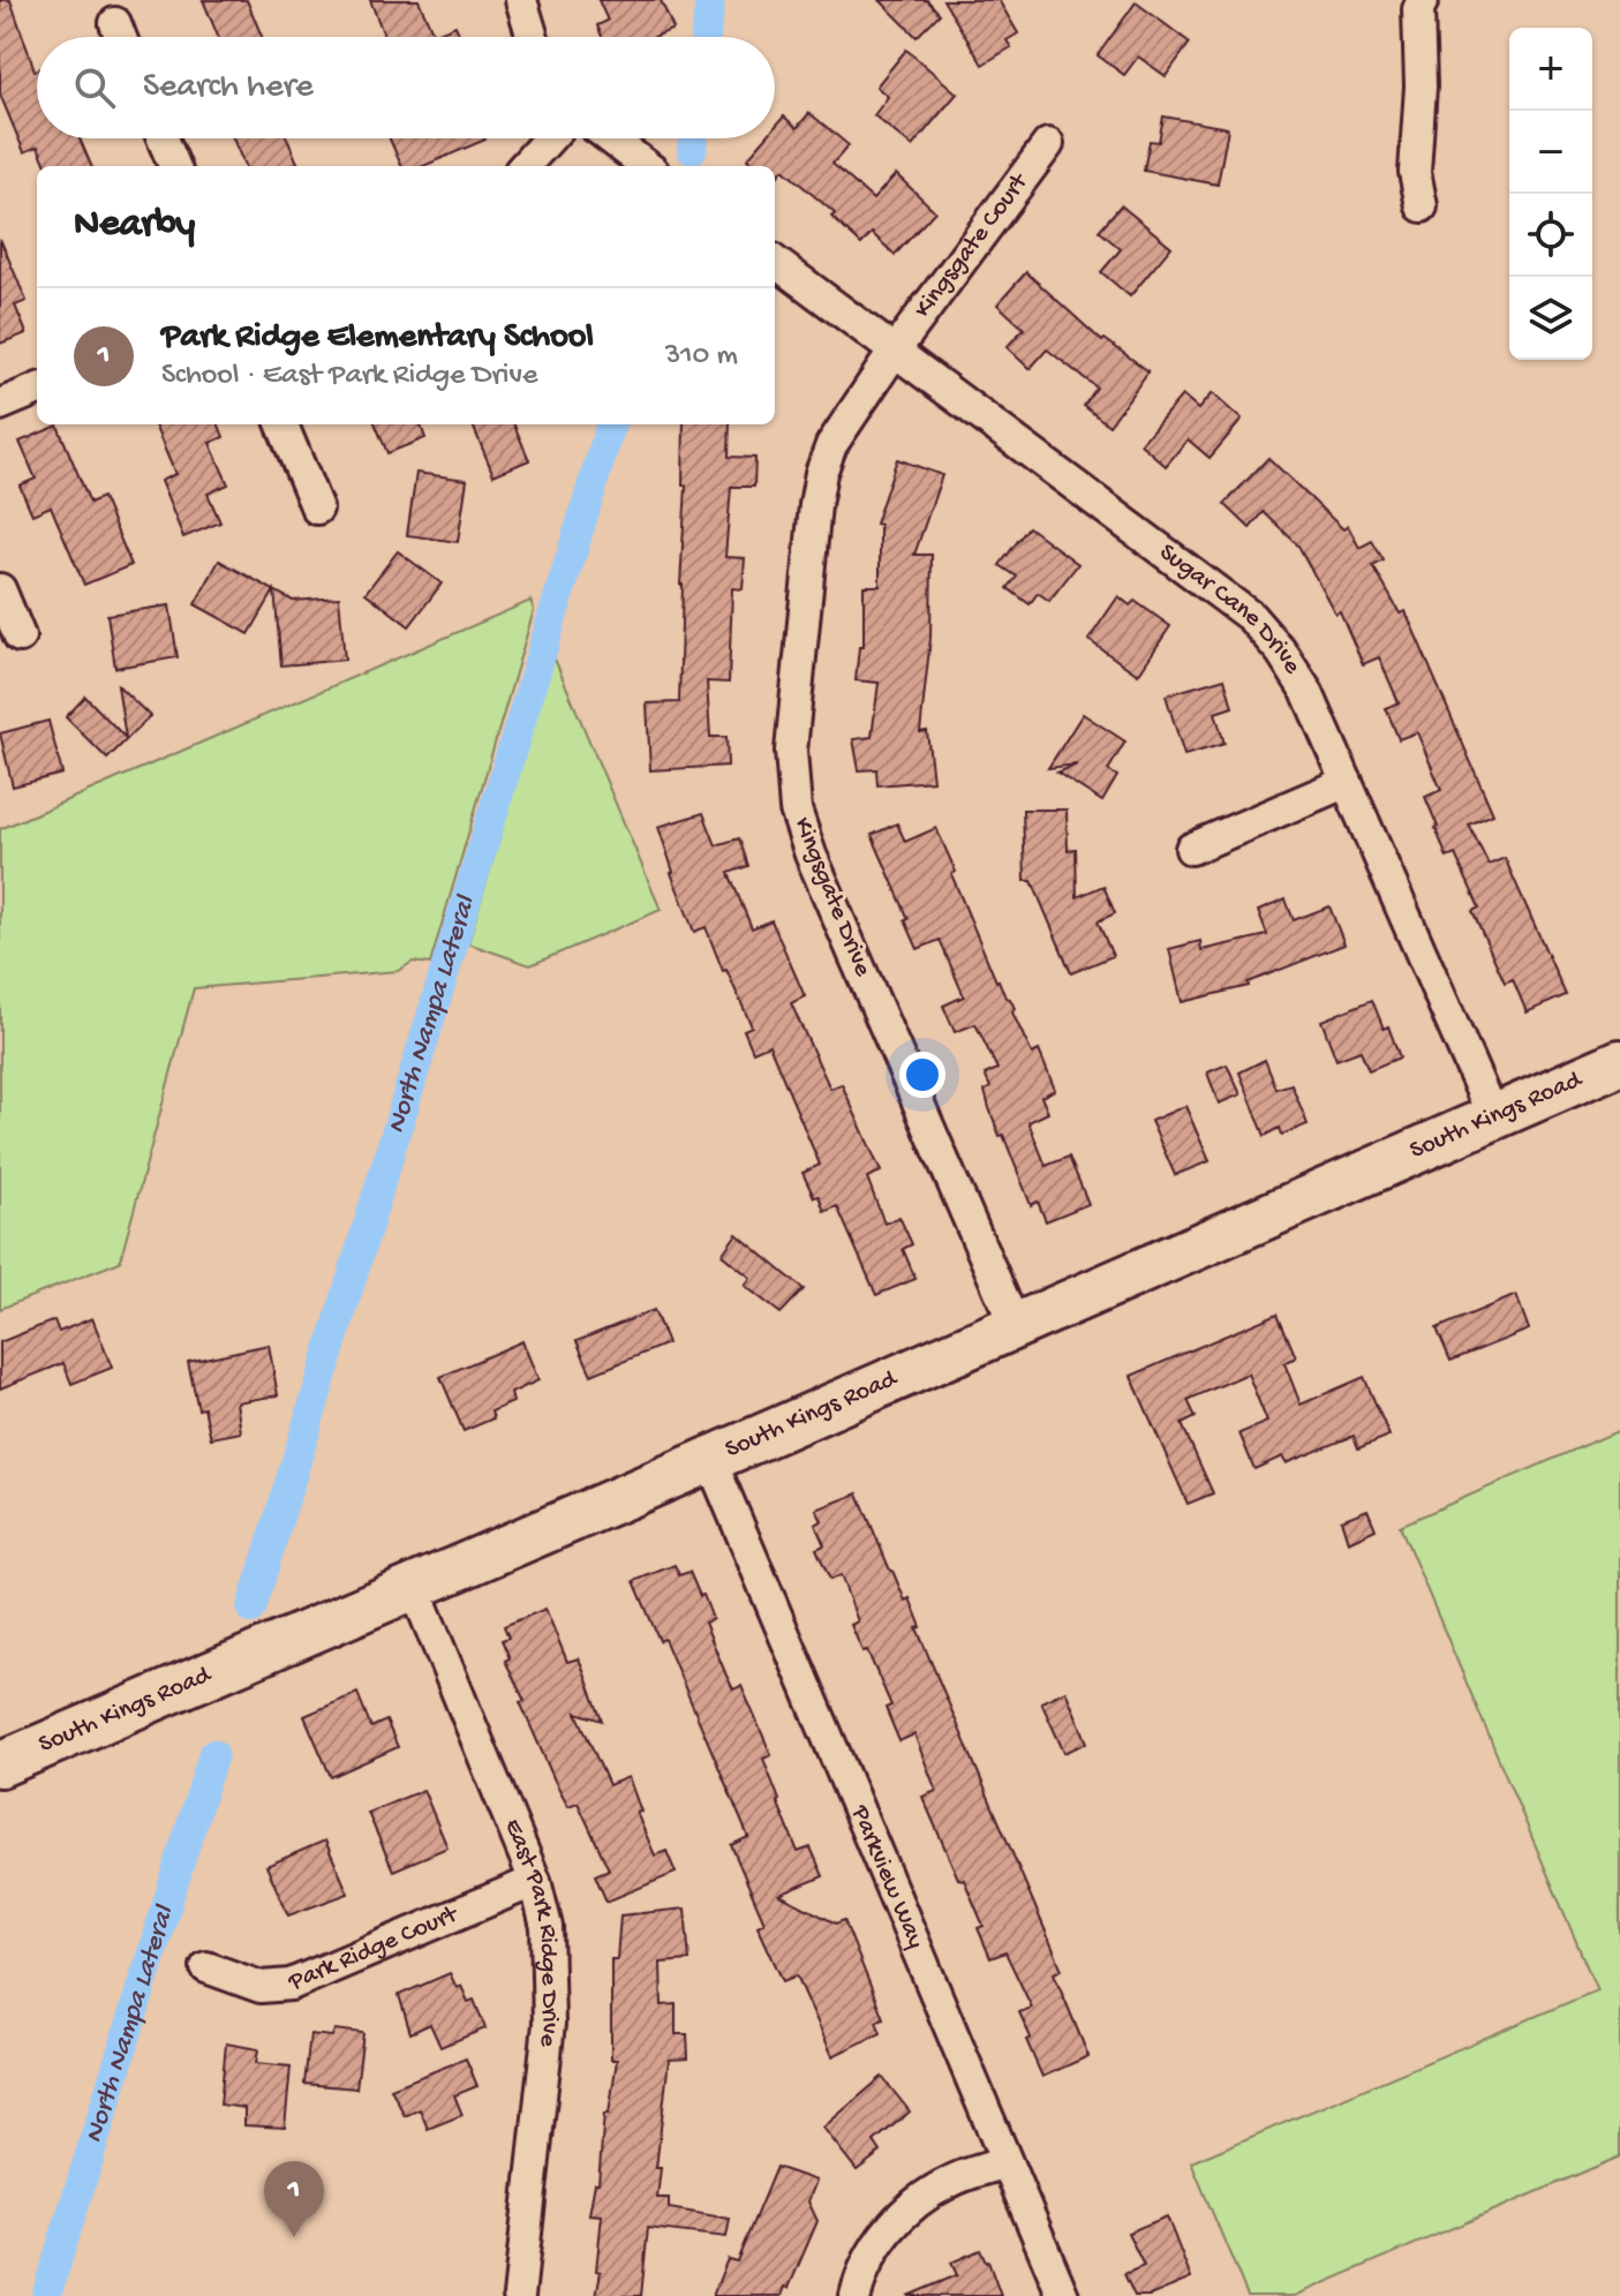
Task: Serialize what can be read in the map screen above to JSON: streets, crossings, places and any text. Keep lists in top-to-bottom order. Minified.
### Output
{"streets":{"main road":["South Kings Road"],"street":["Kingsgate Court","Sugar Cane Drive","Kingsgate Drive","Parkview Way","East Park Ridge Drive","Park Ridge Court"]},"crossings":[["Kingsgate Court","Sugar Cane Drive"],["Kingsgate Court","Kingsgate Drive"],["Sugar Cane Drive","Kingsgate Drive"],["Sugar Cane Drive","South Kings Road"],["Kingsgate Drive","South Kings Road"],["South Kings Road","Parkview Way"],["South Kings Road","East Park Ridge Drive"],["East Park Ridge Drive","Park Ridge Court"]],"water":["North Nampa Lateral"],"page":{"map_buttons":["+","−"],"search":"Search here","heading":"Nearby","list":[{"mark":"1","name":"Park Ridge Elementary School","note":"School · East Park Ridge Drive","value":"310 m"}],"pins":"1"}}
